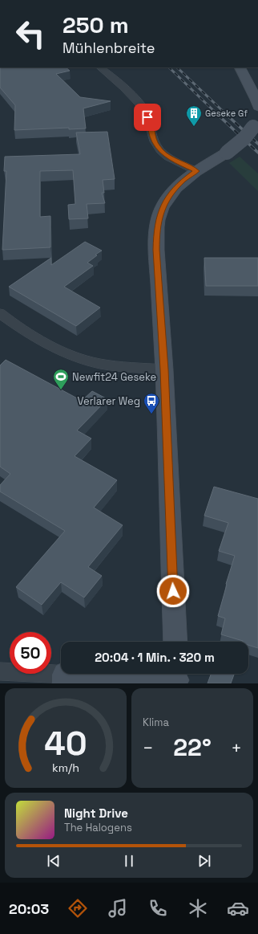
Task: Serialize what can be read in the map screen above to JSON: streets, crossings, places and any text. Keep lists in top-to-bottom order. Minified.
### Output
{"places":{"building":["Geseke Gf"],"sports":["Newfit24 Geseke"],"bus stop":["Verlarer Weg"]},"page":{"turn":["250 m","Mühlenbreite"],"limit":"50","trip":"20:04 · 1 Min. · 320 m","tile":"Klima","heat":["−","22°","+"],"song":["Night Drive","The Halogens"],"tabs":"20:03","gauge":["40","km/h"]}}
